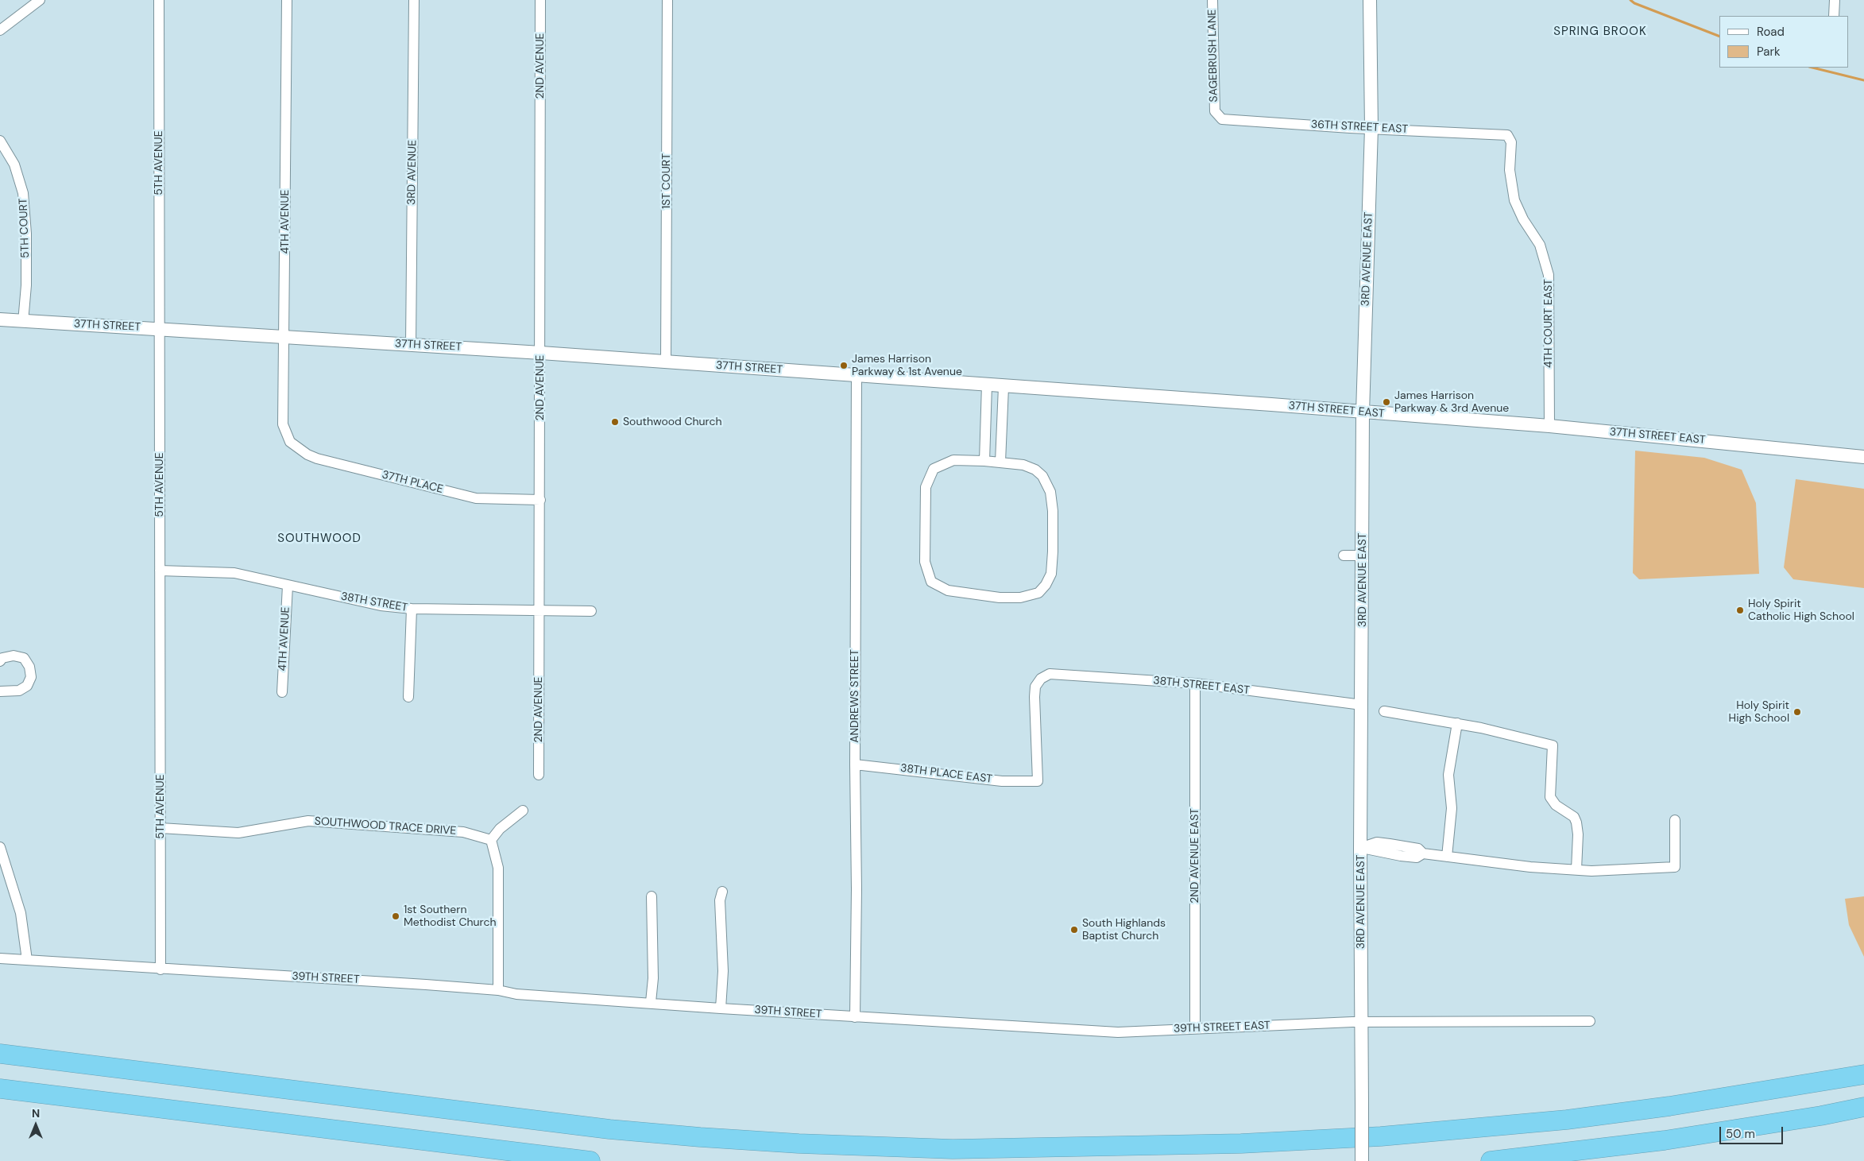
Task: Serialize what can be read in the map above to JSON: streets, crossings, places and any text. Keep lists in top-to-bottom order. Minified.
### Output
{"streets":{"street":["SAGEBRUSH LANE","2ND AVENUE","36TH STREET EAST","5TH AVENUE","3RD AVENUE","1ST COURT","4TH AVENUE","5TH COURT","3RD AVENUE EAST","4TH COURT EAST","37TH STREET","37TH STREET EAST","37TH PLACE","38TH STREET","38TH STREET EAST","ANDREWS STREET","38TH PLACE EAST","SOUTHWOOD TRACE DRIVE","2ND AVENUE EAST","39TH STREET","39TH STREET EAST"]},"crossings":[["SAGEBRUSH LANE","36TH STREET EAST"],["2ND AVENUE","37TH STREET"],["2ND AVENUE","37TH PLACE"],["2ND AVENUE","38TH STREET"],["36TH STREET EAST","3RD AVENUE EAST"],["36TH STREET EAST","4TH COURT EAST"],["5TH AVENUE","37TH STREET"],["5TH AVENUE","38TH STREET"],["5TH AVENUE","SOUTHWOOD TRACE DRIVE"],["5TH AVENUE","39TH STREET"],["3RD AVENUE","37TH STREET"],["1ST COURT","37TH STREET"],["4TH AVENUE","37TH STREET"],["4TH AVENUE","37TH PLACE"],["4TH AVENUE","38TH STREET"],["5TH COURT","37TH STREET"],["3RD AVENUE EAST","37TH STREET EAST"],["3RD AVENUE EAST","38TH STREET EAST"],["3RD AVENUE EAST","39TH STREET EAST"],["4TH COURT EAST","37TH STREET EAST"],["37TH STREET","37TH STREET EAST"],["37TH STREET","ANDREWS STREET"],["37TH STREET EAST","ANDREWS STREET"],["38TH STREET EAST","38TH PLACE EAST"],["38TH STREET EAST","2ND AVENUE EAST"],["ANDREWS STREET","38TH PLACE EAST"],["ANDREWS STREET","39TH STREET"],["ANDREWS STREET","39TH STREET EAST"],["2ND AVENUE EAST","39TH STREET EAST"],["39TH STREET","39TH STREET EAST"]],"districts":["SPRING BROOK","SOUTHWOOD"],"places":["James Harrison Parkway & 1st Avenue","James Harrison Parkway & 3rd Avenue","Southwood Church","Holy Spirit Catholic High School","Holy Spirit High School","1st Southern Methodist Church","South Highlands Baptist Church"],"legend":["Road","Park"],"scale_bar":"50 m","north":"top"}
